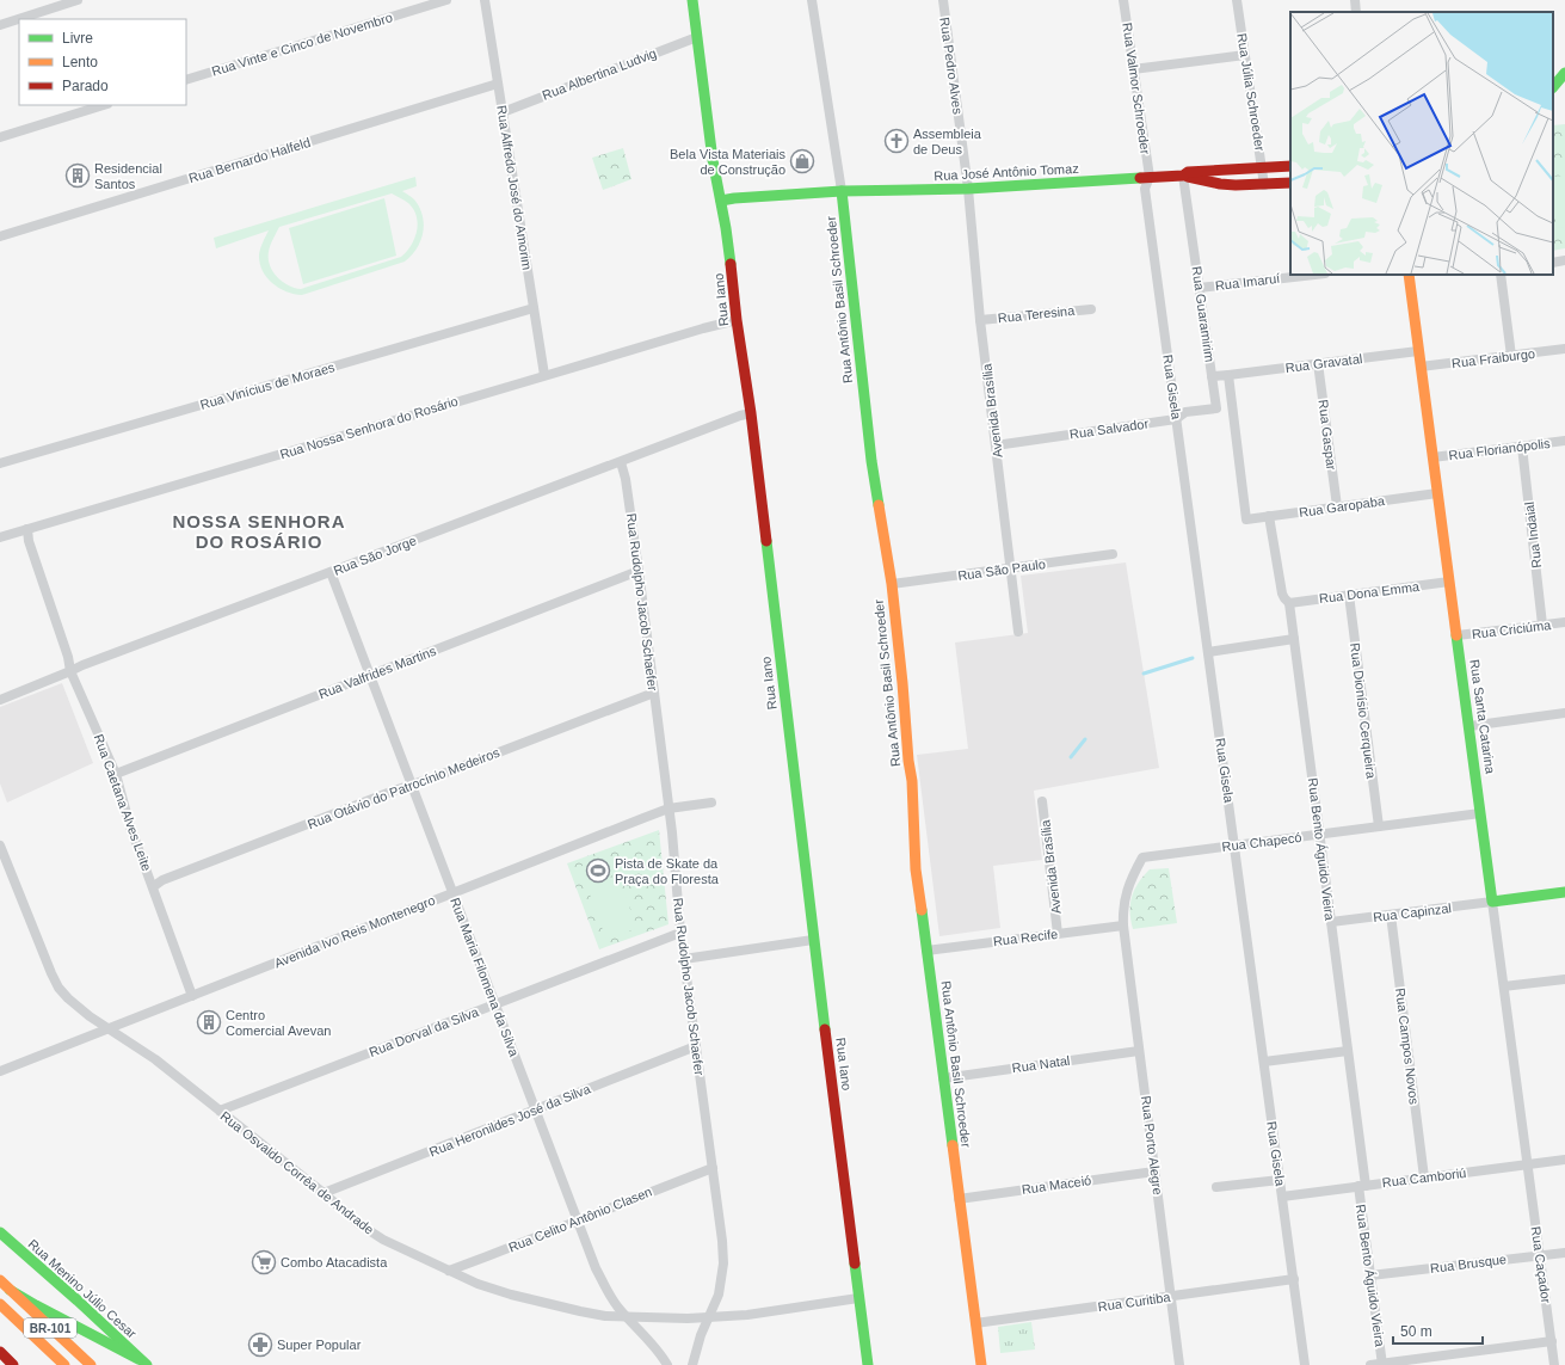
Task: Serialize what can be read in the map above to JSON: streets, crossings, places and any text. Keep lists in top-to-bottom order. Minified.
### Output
{"streets":{"main road":["Rua José Antônio Tomaz","Rua Iano","Rua Antônio Basil Schroeder","Rua Santa Catarina","Rua Menino Júlio Cesar","BR-101"],"street":["Rua Vinte e Cinco de Novembro","Rua Pedro Alves","Rua Albertina Ludvig","Rua Valmor Schroeder","Rua Júlia Schroeder","Rua Bernardo Halfeld","Rua Alfredo José do Amorim","Rua Imaruí","Rua Teresina","Rua Guaramirim","Rua Fraiburgo","Rua Gravatal","Rua Vinícius de Moraes","Rua Gisela","Avenida Brasília","Rua Nossa Senhora do Rosário","Rua Salvador","Rua Gaspar","Rua Florianópolis","Rua Garopaba","Rua Indaial","Rua São Jorge","Rua São Paulo","Rua Dona Emma","Rua Rudolpho Jacob Schaefer","Rua Criciúma","Rua Valfrides Martins","Rua Dionísio Cerqueira","Rua Otávio do Patrocínio Medeiros","Rua Caetana Alves Leite","Rua Chapecó","Rua Bento Águido Vieira","Rua Capinzal","Avenida Ivo Reis Montenegro","Rua Recife","Rua Maria Filomena da Silva","Rua Dorval da Silva","Rua Campos Novos","Rua Natal","Rua Heronildes José da Silva","Rua Porto Alegre","Rua Osvaldo Corrêa de Andrade","Rua Camboriú","Rua Maceió","Rua Celito Antônio Clasen","Rua Brusque","Rua Caçador","Rua Curitiba"]},"crossings":[["Rua Pedro Alves","Rua José Antônio Tomaz"],["Rua Pedro Alves","Avenida Brasília"],["Rua Albertina Ludvig","Rua Alfredo José do Amorim"],["Rua Albertina Ludvig","Rua Iano"],["Rua Valmor Schroeder","Rua José Antônio Tomaz"],["Rua Valmor Schroeder","Rua Gisela"],["Rua Júlia Schroeder","Rua José Antônio Tomaz"],["Rua Bernardo Halfeld","Rua Alfredo José do Amorim"],["Rua José Antônio Tomaz","Rua Iano"],["Rua José Antônio Tomaz","Rua Antônio Basil Schroeder"],["Rua José Antônio Tomaz","Rua Guaramirim"],["Rua José Antônio Tomaz","Rua Gisela"],["Rua José Antônio Tomaz","Avenida Brasília"],["Rua Alfredo José do Amorim","Rua Vinícius de Moraes"],["Rua Alfredo José do Amorim","Rua Nossa Senhora do Rosário"],["Rua Imaruí","Rua Guaramirim"],["Rua Iano","Rua Nossa Senhora do Rosário"],["Rua Iano","Rua São Jorge"],["Rua Iano","Rua Osvaldo Corrêa de Andrade"],["Rua Antônio Basil Schroeder","Rua São Paulo"],["Rua Antônio Basil Schroeder","Rua Recife"],["Rua Antônio Basil Schroeder","Rua Natal"],["Rua Antônio Basil Schroeder","Rua Maceió"],["Rua Antônio Basil Schroeder","Rua Curitiba"],["Rua Teresina","Avenida Brasília"],["Rua Guaramirim","Rua Gravatal"],["Rua Guaramirim","Rua Salvador"],["Rua Guaramirim","Rua Garopaba"],["Rua Fraiburgo","Rua Santa Catarina"],["Rua Gravatal","Rua Gaspar"],["Rua Gravatal","Rua Santa Catarina"],["Rua Gisela","Rua Salvador"],["Rua Gisela","Rua Chapecó"],["Rua Gisela","Rua Camboriú"],["Rua Gisela","Rua Curitiba"],["Avenida Brasília","Rua Salvador"],["Avenida Brasília","Rua São Paulo"],["Avenida Brasília","Rua Recife"],["Rua Nossa Senhora do Rosário","Rua Caetana Alves Leite"],["Rua Gaspar","Rua Garopaba"],["Rua Florianópolis","Rua Indaial"],["Rua Florianópolis","Rua Santa Catarina"],["Rua Garopaba","Rua Santa Catarina"],["Rua Garopaba","Rua Bento Águido Vieira"],["Rua Indaial","Rua Criciúma"],["Rua São Jorge","Rua Rudolpho Jacob Schaefer"],["Rua São Jorge","Rua Caetana Alves Leite"],["Rua São Jorge","Rua Maria Filomena da Silva"],["Rua Dona Emma","Rua Dionísio Cerqueira"],["Rua Dona Emma","Rua Santa Catarina"],["Rua Dona Emma","Rua Bento Águido Vieira"],["Rua Rudolpho Jacob Schaefer","Rua Valfrides Martins"],["Rua Rudolpho Jacob Schaefer","Rua Otávio do Patrocínio Medeiros"],["Rua Rudolpho Jacob Schaefer","Avenida Ivo Reis Montenegro"],["Rua Rudolpho Jacob Schaefer","Rua Dorval da Silva"],["Rua Rudolpho Jacob Schaefer","Rua Heronildes José da Silva"],["Rua Rudolpho Jacob Schaefer","Rua Osvaldo Corrêa de Andrade"],["Rua Rudolpho Jacob Schaefer","Rua Celito Antônio Clasen"],["Rua Criciúma","Rua Santa Catarina"],["Rua Valfrides Martins","Rua Caetana Alves Leite"],["Rua Valfrides Martins","Rua Maria Filomena da Silva"],["Rua Dionísio Cerqueira","Rua Chapecó"],["Rua Santa Catarina","Rua Chapecó"],["Rua Santa Catarina","Rua Capinzal"],["Rua Santa Catarina","Rua Camboriú"],["Rua Santa Catarina","Rua Caçador"],["Rua Otávio do Patrocínio Medeiros","Rua Caetana Alves Leite"],["Rua Otávio do Patrocínio Medeiros","Rua Maria Filomena da Silva"],["Rua Caetana Alves Leite","Avenida Ivo Reis Montenegro"],["Rua Chapecó","Rua Bento Águido Vieira"],["Rua Chapecó","Rua Recife"],["Rua Chapecó","Rua Porto Alegre"],["Rua Bento Águido Vieira","Rua Capinzal"],["Rua Bento Águido Vieira","Rua Camboriú"],["Rua Bento Águido Vieira","Rua Brusque"],["Rua Capinzal","Rua Campos Novos"],["Avenida Ivo Reis Montenegro","Rua Maria Filomena da Silva"],["Avenida Ivo Reis Montenegro","Rua Osvaldo Corrêa de Andrade"],["Rua Recife","Rua Porto Alegre"],["Rua Maria Filomena da Silva","Rua Dorval da Silva"],["Rua Maria Filomena da Silva","Rua Heronildes José da Silva"],["Rua Maria Filomena da Silva","Rua Osvaldo Corrêa de Andrade"],["Rua Maria Filomena da Silva","Rua Celito Antônio Clasen"],["Rua Dorval da Silva","Rua Osvaldo Corrêa de Andrade"],["Rua Campos Novos","Rua Camboriú"],["Rua Natal","Rua Porto Alegre"],["Rua Heronildes José da Silva","Rua Osvaldo Corrêa de Andrade"],["Rua Porto Alegre","Rua Maceió"],["Rua Porto Alegre","Rua Curitiba"],["Rua Osvaldo Corrêa de Andrade","Rua Celito Antônio Clasen"],["Rua Camboriú","Rua Caçador"],["Rua Brusque","Rua Caçador"]],"districts":["NOSSA SENHORA DO ROSÁRIO"],"places":{"church":["Assembleia de Deus"],"shop":["Bela Vista Materiais de Construção"],"building":["Residencial Santos","Centro Comercial Avevan"],"sports":["Pista de Skate da Praça do Floresta"],"supermarket":["Combo Atacadista"],"pharmacy":["Super Popular"]},"legend":["Livre","Lento","Parado"],"scale_bar":"50 m"}
